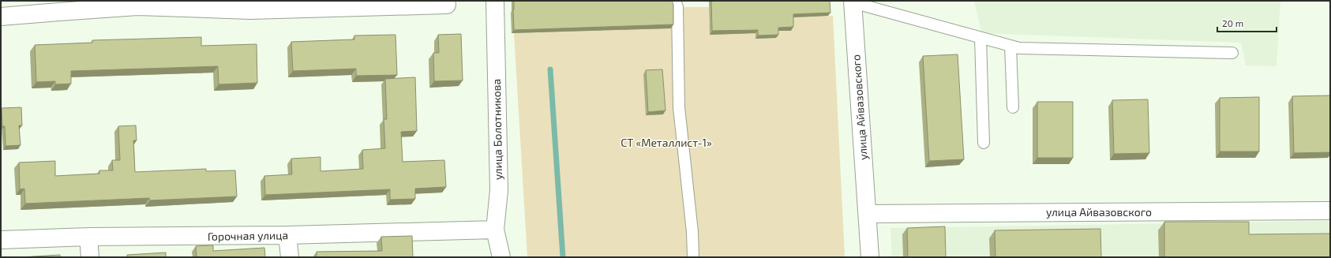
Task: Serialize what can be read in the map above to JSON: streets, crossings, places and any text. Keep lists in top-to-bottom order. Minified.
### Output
{"streets":{"street":["улица Айвазовского","улица Болотникова","Горочная улица"]},"crossings":[["улица Болотникова","Горочная улица"]],"parks":["СТ «Металлист-1»"],"scale_bar":"20 m"}
